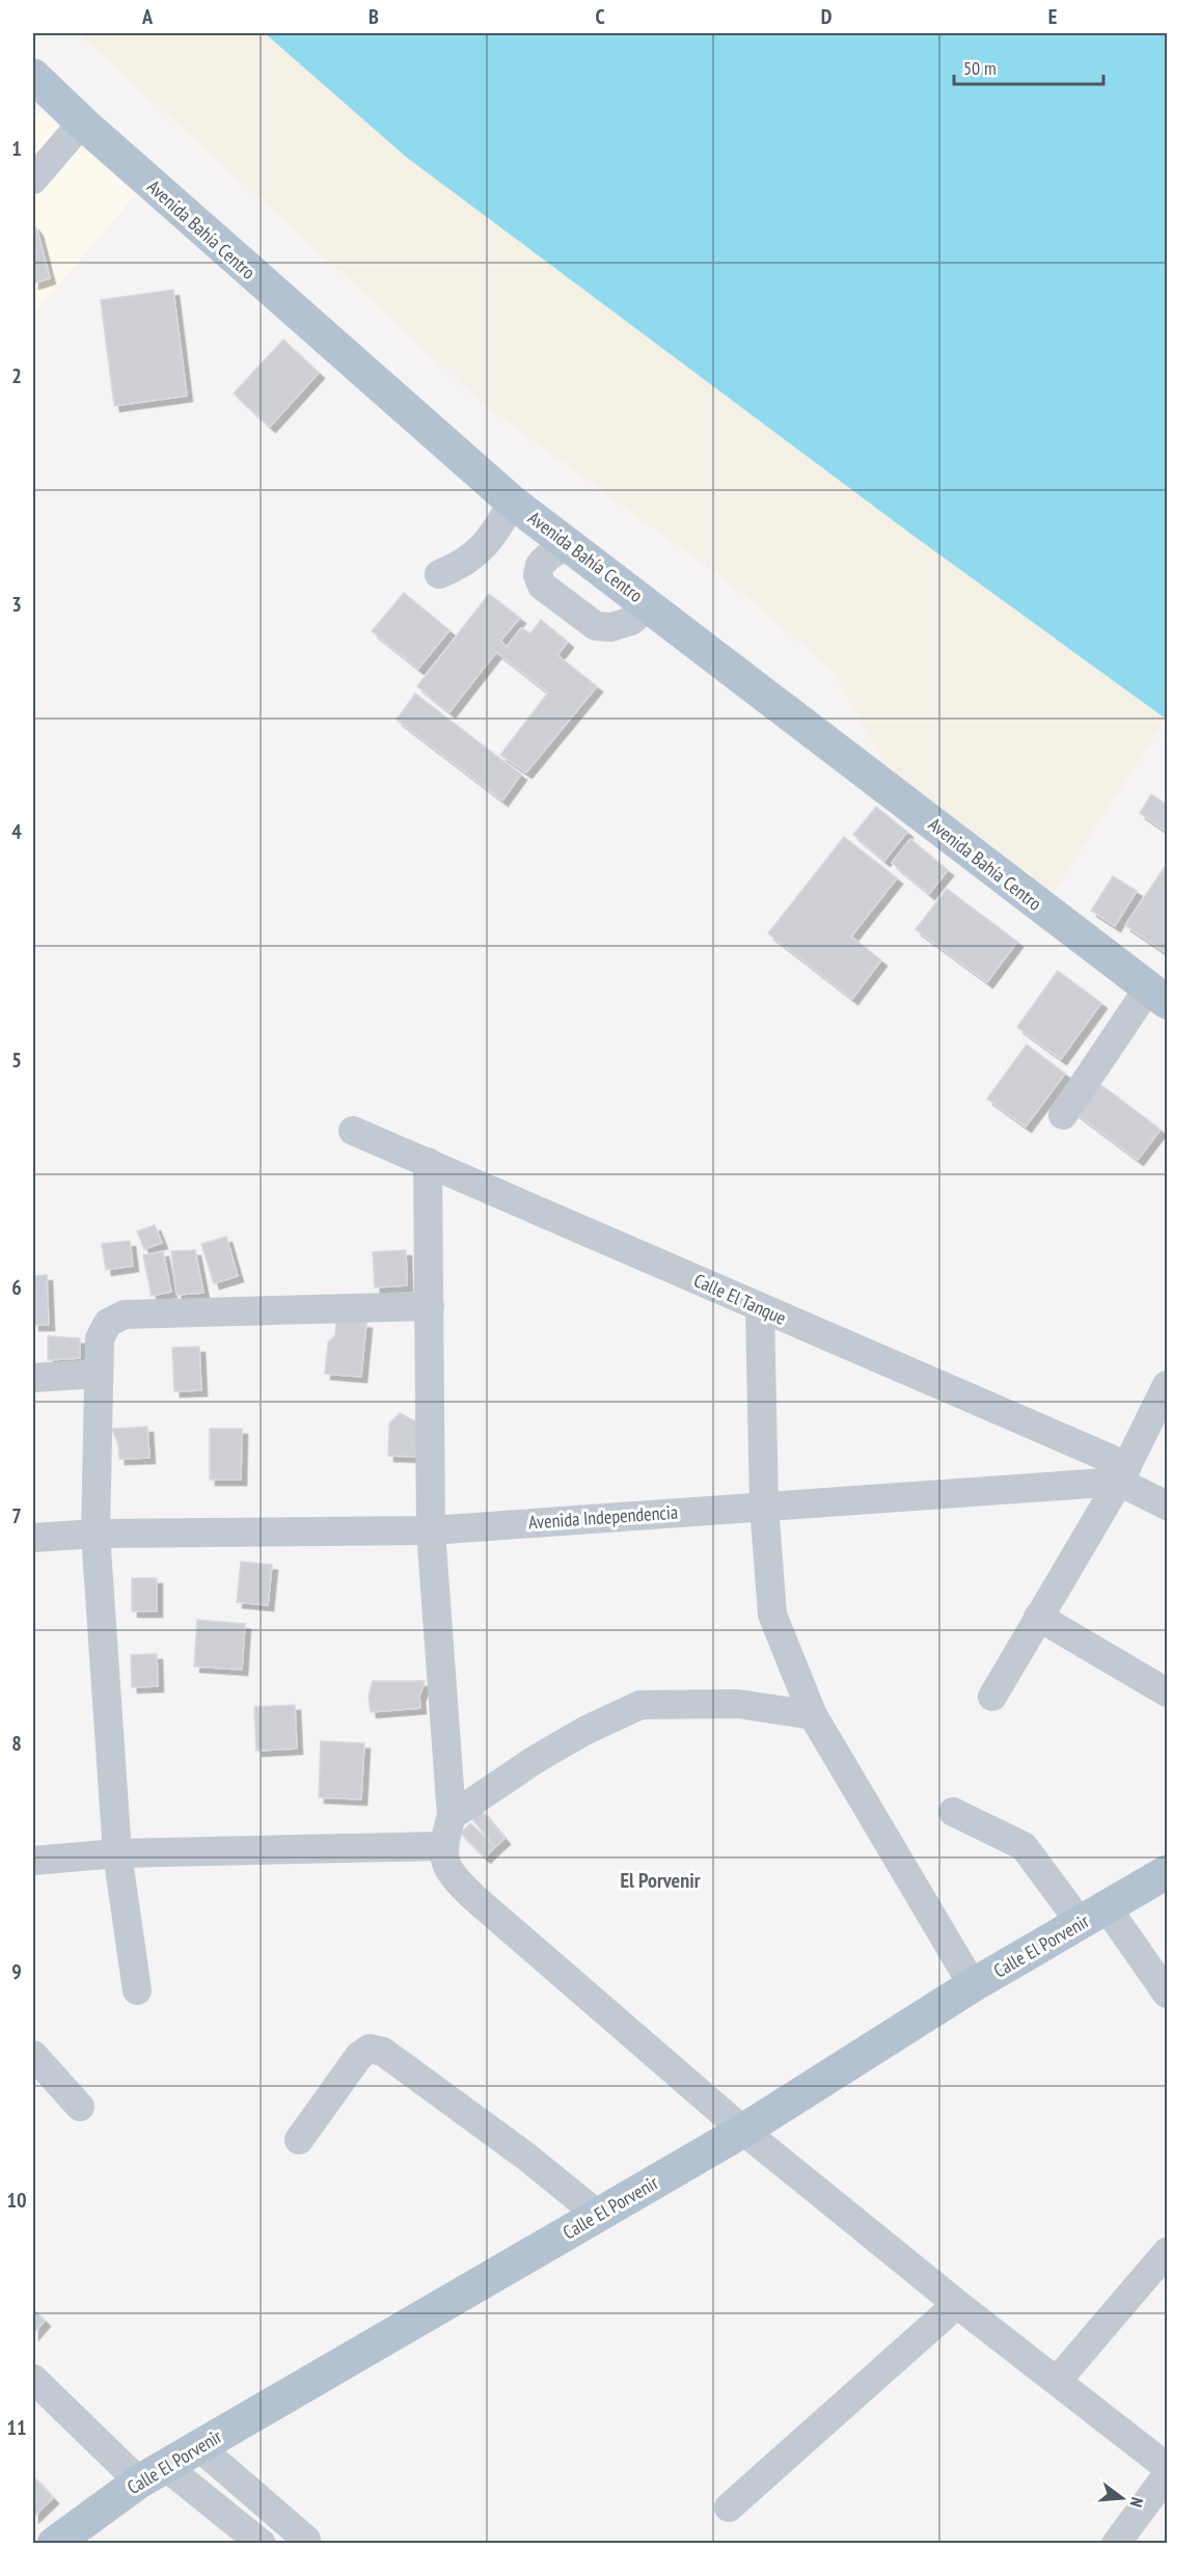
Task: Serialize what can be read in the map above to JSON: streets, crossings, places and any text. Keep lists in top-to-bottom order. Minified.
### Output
{"streets":{"main road":["Avenida Bahía Centro","Calle El Porvenir"],"street":["Calle El Tanque","Avenida Independencia"]},"crossings":[["Calle El Tanque","Avenida Independencia"]],"districts":["El Porvenir"],"scale_bar":"50 m","north":"right","grid":{"columns":["A","B","C","D","E"],"rows":["1","2","3","4","5","6","7","8","9","10","11"]}}
